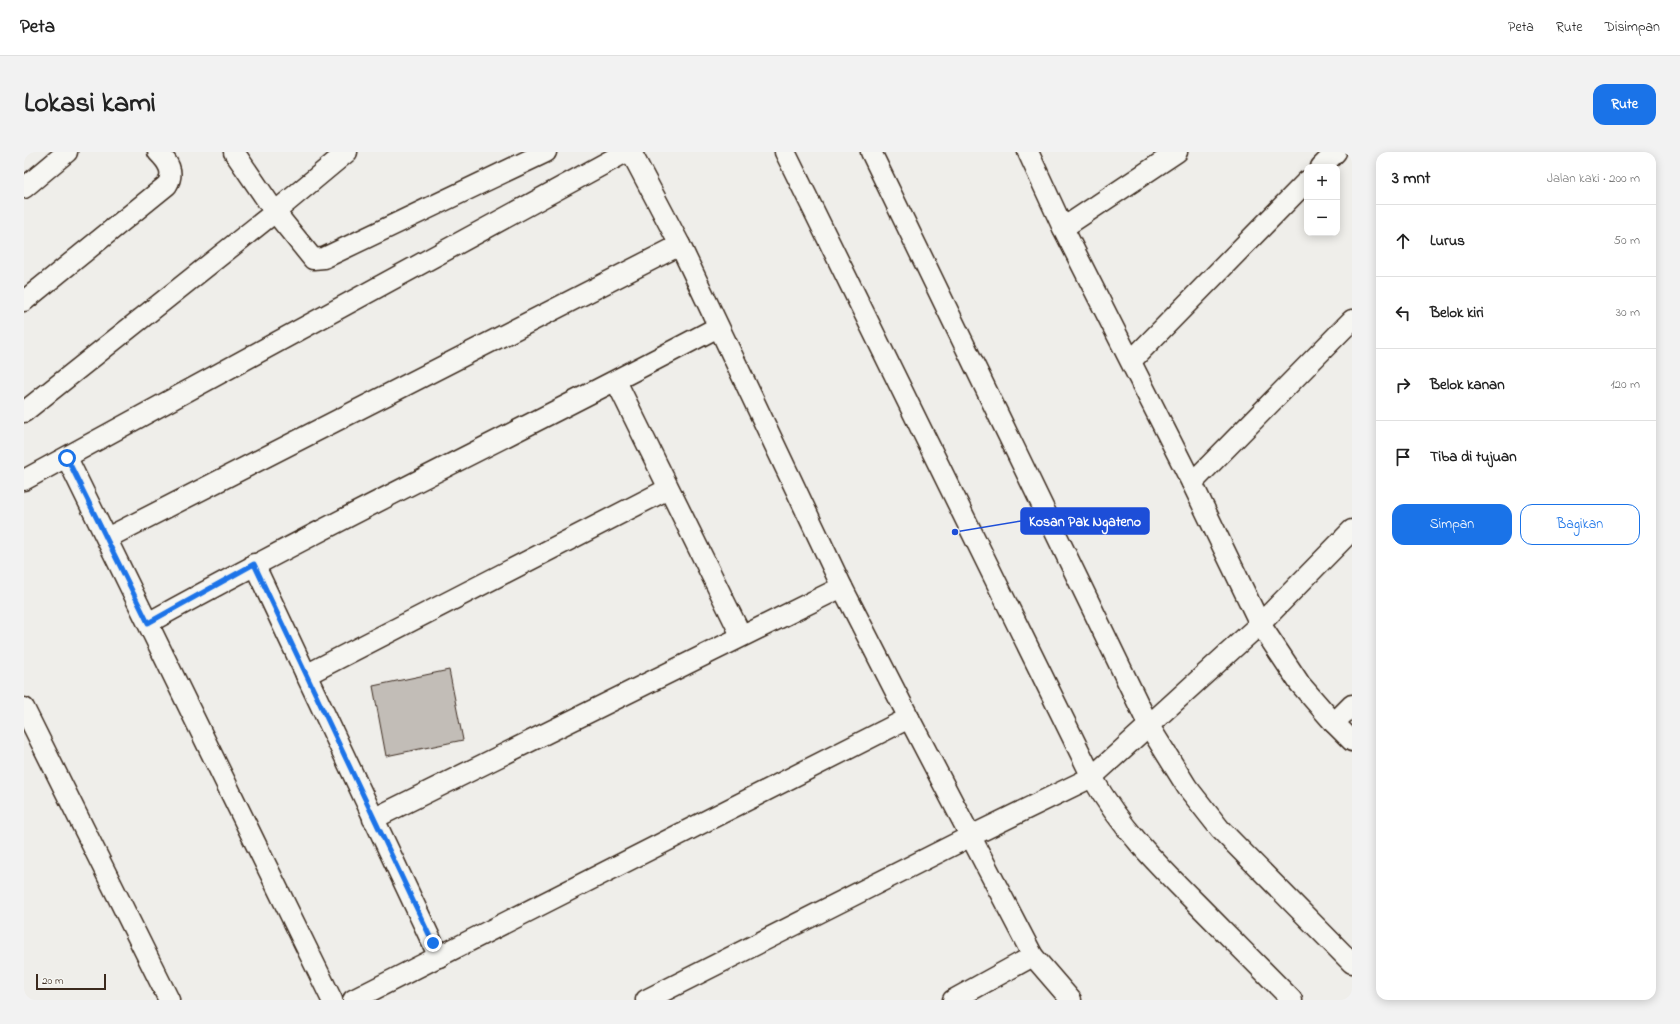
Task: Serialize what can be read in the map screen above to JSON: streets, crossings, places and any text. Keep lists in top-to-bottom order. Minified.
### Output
{"places":["Kosan Pak Ngateno"],"scale_bar":"20 m","page":{"header":"Peta","nav":["Peta","Rute","Disimpan"],"title":"Lokasi kami","buttons":["Rute",["Simpan","Bagikan"]],"heading":["3 mnt","Jalan kaki · 200 m"],"map_buttons":["+","−"],"list":[["Lurus","50 m"],["Belok kiri","30 m"],["Belok kanan","120 m"],"Tiba di tujuan"],"scale":"20 m"}}
